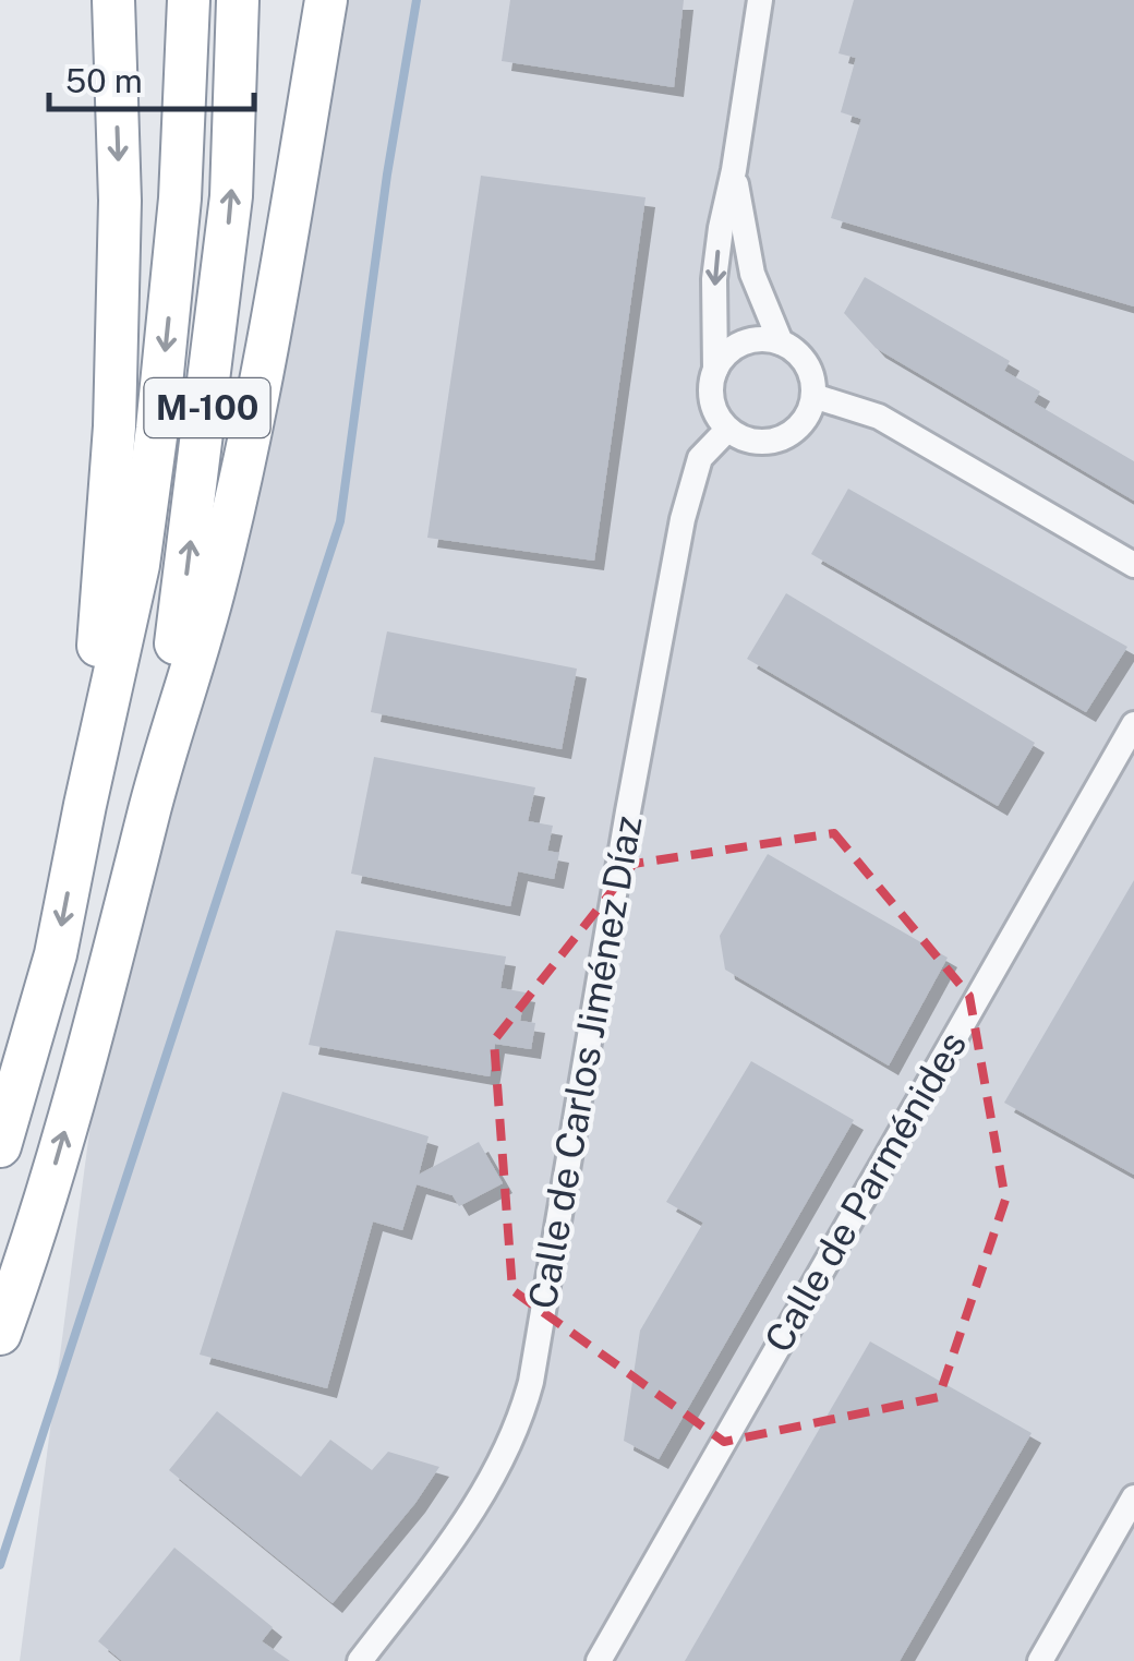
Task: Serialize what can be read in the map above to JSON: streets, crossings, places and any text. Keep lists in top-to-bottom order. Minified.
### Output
{"streets":{"highway":["M-100"],"street":["Calle de Carlos Jiménez Díaz","Calle de Parménides"]},"scale_bar":"50 m"}
